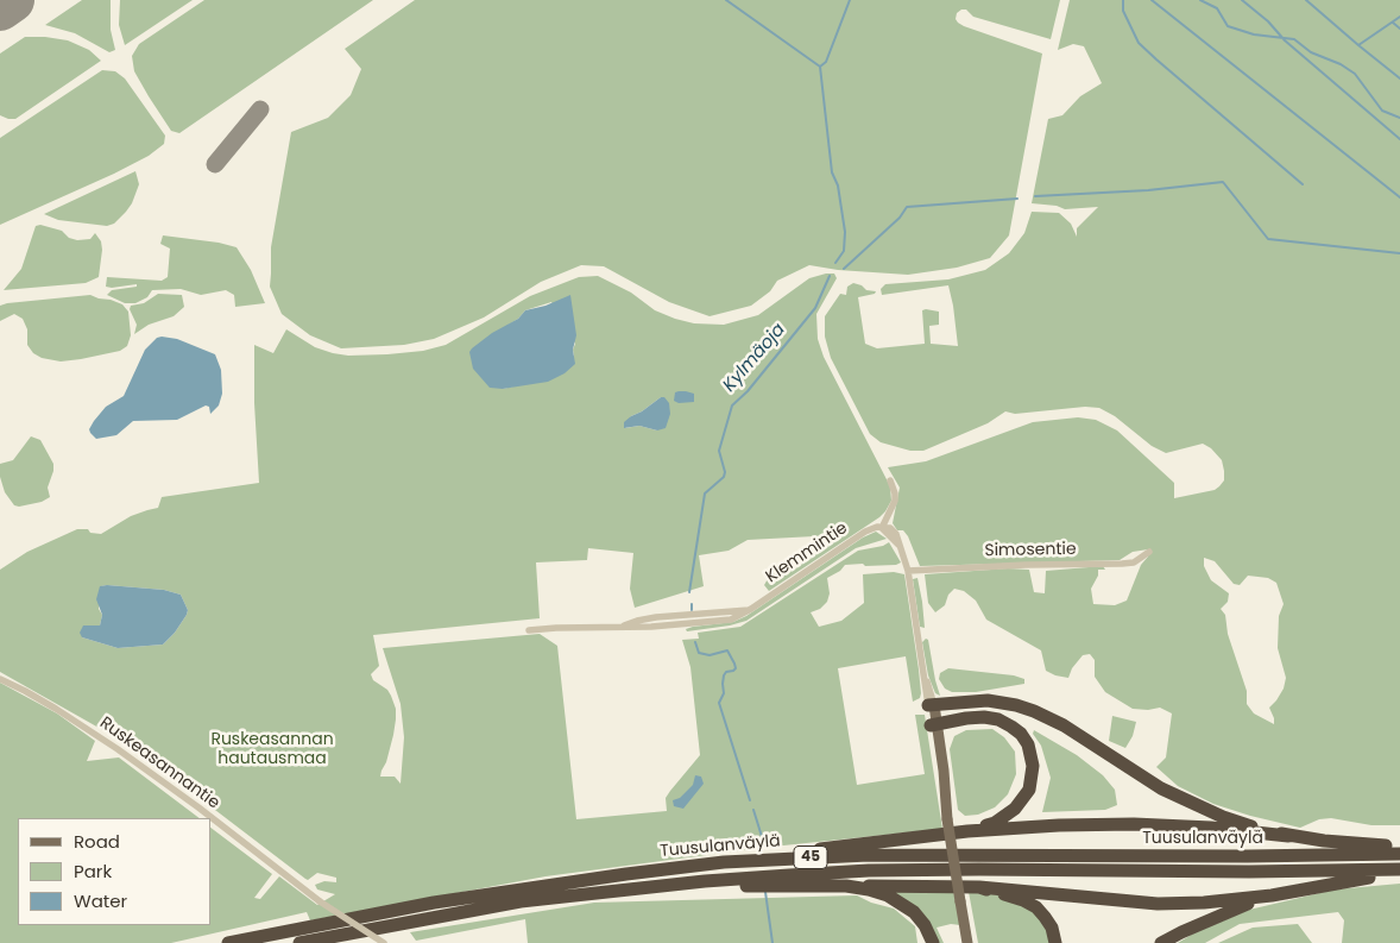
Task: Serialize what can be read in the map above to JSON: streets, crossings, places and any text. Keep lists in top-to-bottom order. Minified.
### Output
{"streets":{"highway":["Tuusulanväylä","45"],"street":["Simosentie","Klemmintie","Ruskeasannantie"]},"water":["Kylmäoja"],"parks":["Ruskeasannan hautausmaa"],"legend":["Road","Park","Water"]}
